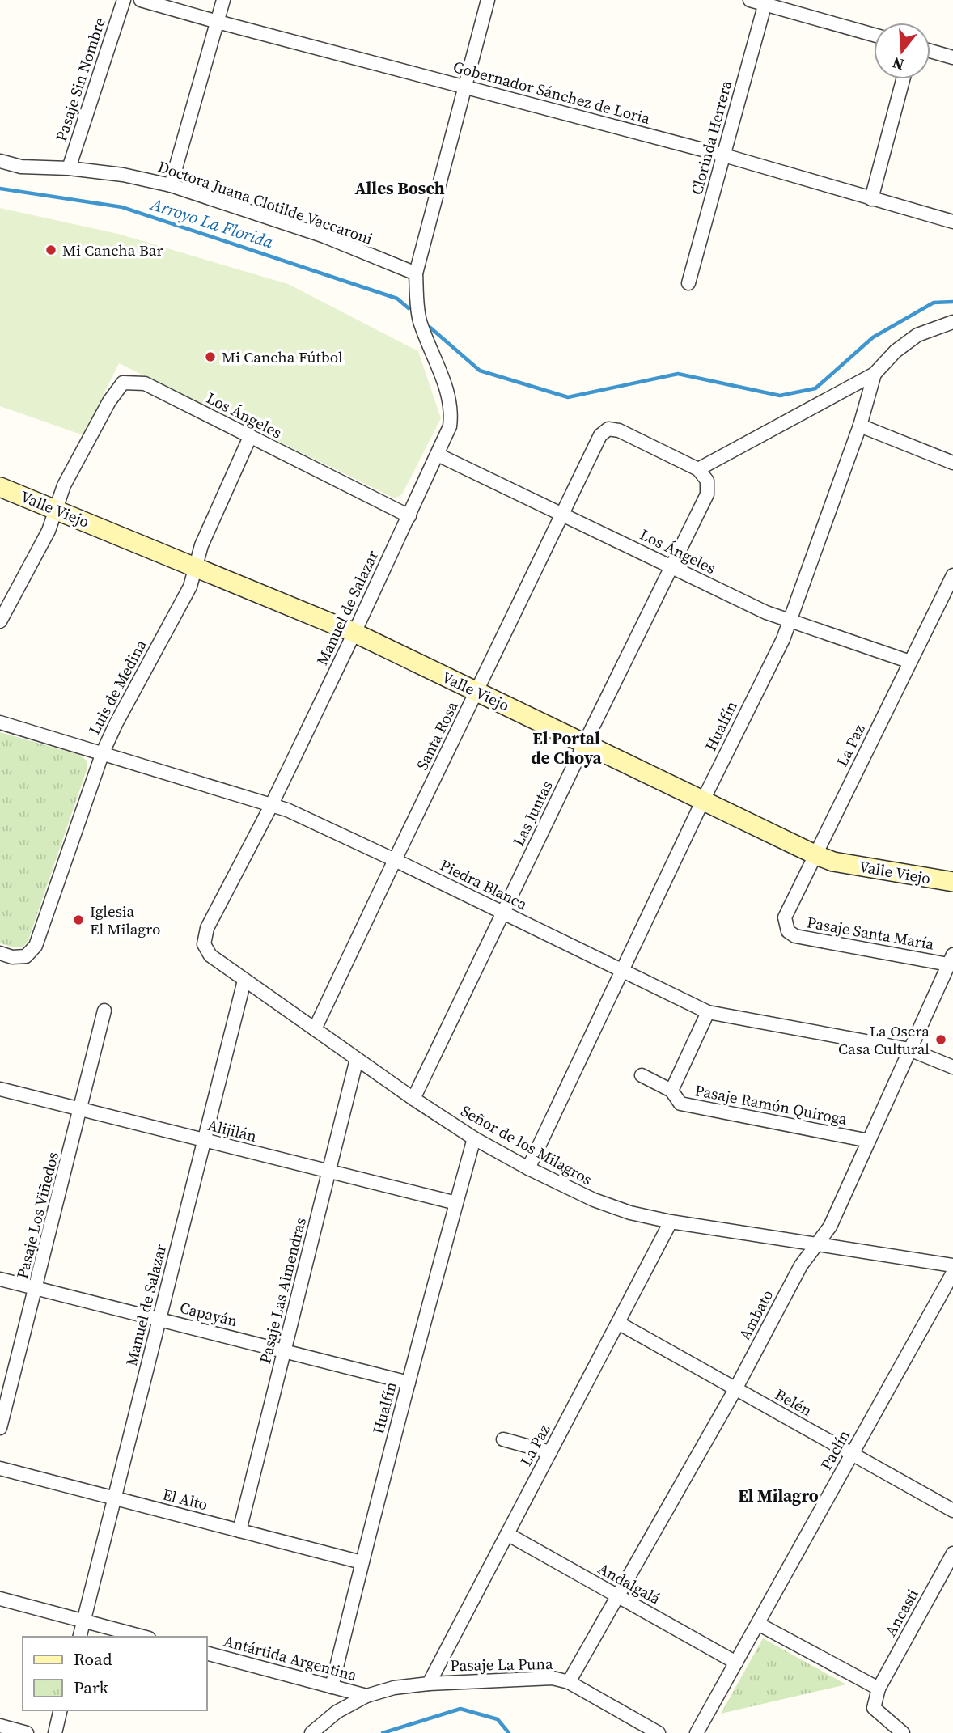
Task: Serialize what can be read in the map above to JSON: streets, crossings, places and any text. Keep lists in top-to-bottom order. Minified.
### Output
{"streets":{"street":["Pasaje Sin Nombre","Gobernador Sánchez de Loria","Clorinda Herrera","Doctora Juana Clotilde Vaccaroni","Los Ángeles","Valle Viejo","Manuel de Salazar","Luis de Medina","Hualfín","Santa Rosa","La Paz","Las Juntas","Piedra Blanca","Pasaje Santa María","Pasaje Ramón Quiroga","Alijilán","Señor de los Milagros","Pasaje Los Viñedos","Pasaje Las Almendras","Capayán","Ambato","Belén","Paclín","El Alto","Andalgalá","Ancasti","Antártida Argentina","Pasaje La Puna"]},"crossings":[["Pasaje Sin Nombre","Doctora Juana Clotilde Vaccaroni"],["Gobernador Sánchez de Loria","Clorinda Herrera"],["Gobernador Sánchez de Loria","Manuel de Salazar"],["Doctora Juana Clotilde Vaccaroni","Manuel de Salazar"],["Los Ángeles","Valle Viejo"],["Los Ángeles","Manuel de Salazar"],["Los Ángeles","Luis de Medina"],["Los Ángeles","Hualfín"],["Los Ángeles","Santa Rosa"],["Los Ángeles","La Paz"],["Los Ángeles","Las Juntas"],["Valle Viejo","Manuel de Salazar"],["Valle Viejo","Luis de Medina"],["Valle Viejo","Hualfín"],["Valle Viejo","Santa Rosa"],["Valle Viejo","La Paz"],["Valle Viejo","Las Juntas"],["Manuel de Salazar","Piedra Blanca"],["Manuel de Salazar","Alijilán"],["Manuel de Salazar","Señor de los Milagros"],["Manuel de Salazar","Capayán"],["Manuel de Salazar","El Alto"],["Luis de Medina","Piedra Blanca"],["Hualfín","Piedra Blanca"],["Hualfín","Alijilán"],["Hualfín","Señor de los Milagros"],["Hualfín","Capayán"],["Hualfín","El Alto"],["Hualfín","Antártida Argentina"],["Santa Rosa","Las Juntas"],["Santa Rosa","Piedra Blanca"],["Santa Rosa","Señor de los Milagros"],["La Paz","Pasaje Santa María"],["La Paz","Señor de los Milagros"],["La Paz","Belén"],["La Paz","Andalgalá"],["La Paz","Pasaje La Puna"],["Las Juntas","Piedra Blanca"],["Las Juntas","Señor de los Milagros"],["Piedra Blanca","Ambato"],["Pasaje Santa María","Ambato"],["Pasaje Ramón Quiroga","Ambato"],["Alijilán","Pasaje Los Viñedos"],["Alijilán","Pasaje Las Almendras"],["Señor de los Milagros","Pasaje Las Almendras"],["Señor de los Milagros","Ambato"],["Pasaje Los Viñedos","Capayán"],["Pasaje Las Almendras","Capayán"],["Pasaje Las Almendras","El Alto"],["Ambato","Belén"],["Ambato","Andalgalá"],["Ambato","Pasaje La Puna"],["Belén","Paclín"],["Paclín","Andalgalá"],["Antártida Argentina","Pasaje La Puna"]],"districts":["Alles Bosch","El Portal de Choya","El Milagro"],"water":["Arroyo La Florida"],"places":["Mi Cancha Bar","Mi Cancha Fútbol","Iglesia El Milagro","La Osera Casa Cultural"],"legend":["Road","Park"],"north":"bottom"}
